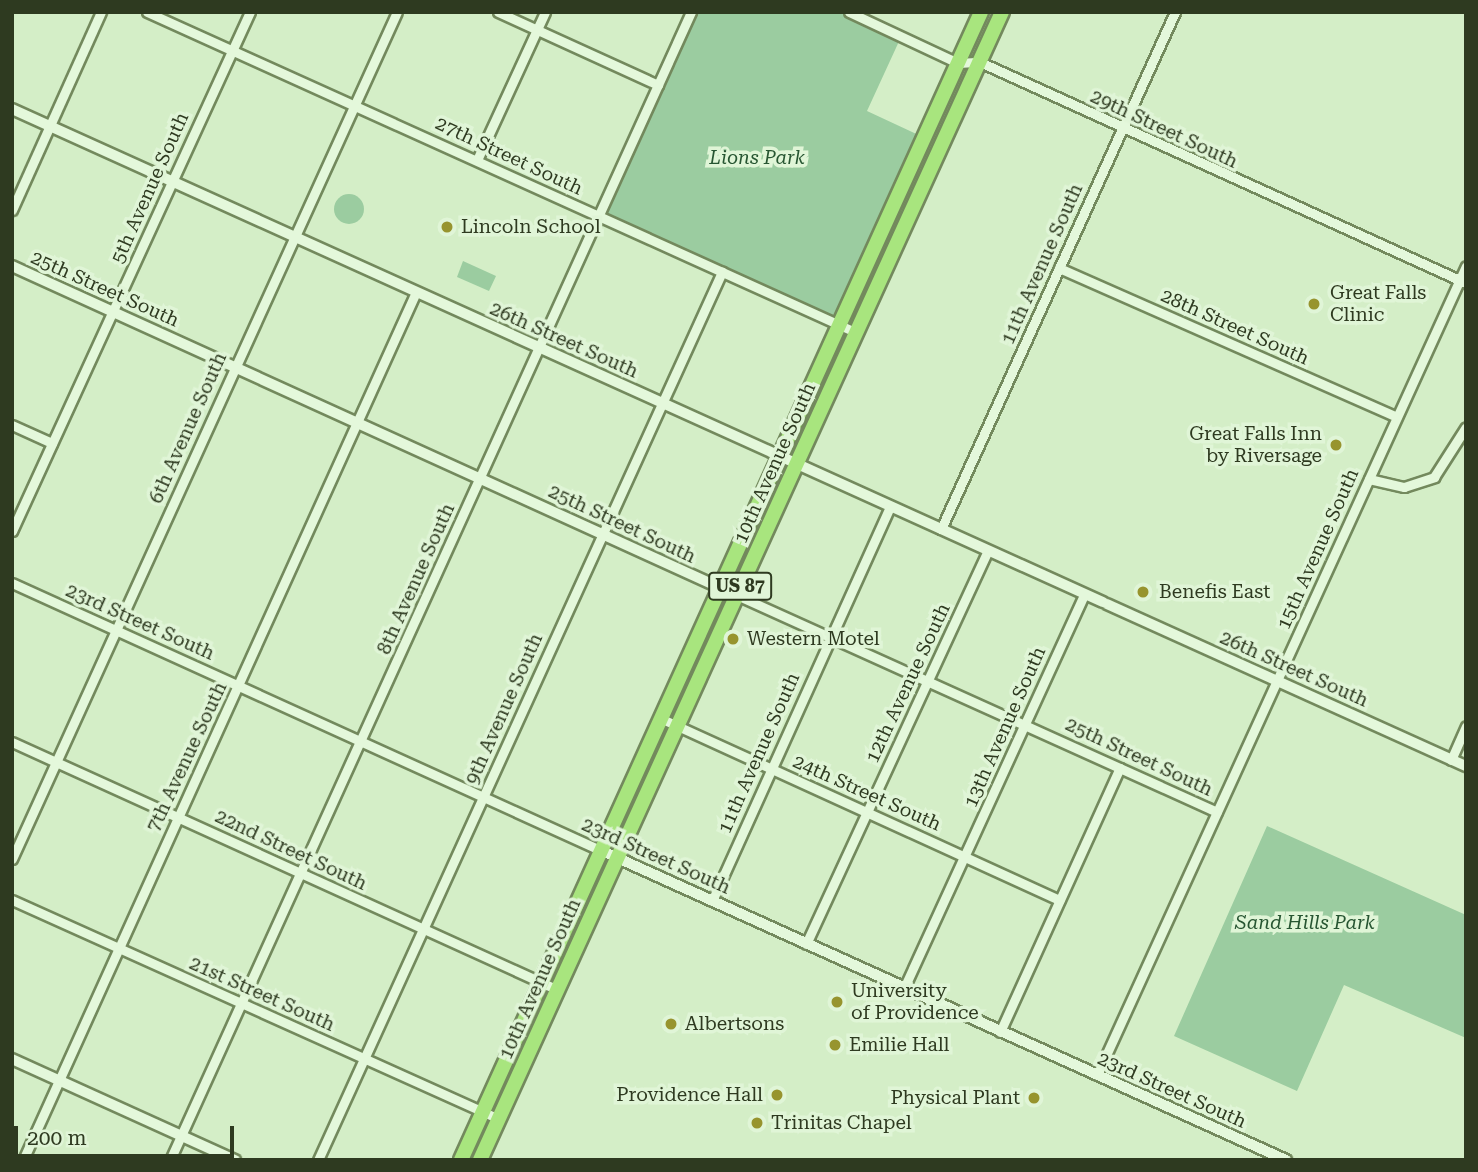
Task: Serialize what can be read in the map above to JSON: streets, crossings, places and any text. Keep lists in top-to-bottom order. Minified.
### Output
{"streets":{"highway":["10th Avenue South","US 87"],"street":["29th Street South","27th Street South","5th Avenue South","11th Avenue South","25th Street South","28th Street South","26th Street South","6th Avenue South","15th Avenue South","8th Avenue South","23rd Street South","12th Avenue South","9th Avenue South","13th Avenue South","7th Avenue South","24th Street South","22nd Street South","21st Street South"]},"crossings":[["29th Street South","11th Avenue South"],["29th Street South","10th Avenue South"],["29th Street South","15th Avenue South"],["27th Street South","5th Avenue South"],["27th Street South","6th Avenue South"],["27th Street South","10th Avenue South"],["27th Street South","8th Avenue South"],["27th Street South","9th Avenue South"],["5th Avenue South","25th Street South"],["5th Avenue South","26th Street South"],["11th Avenue South","25th Street South"],["11th Avenue South","28th Street South"],["11th Avenue South","26th Street South"],["11th Avenue South","23rd Street South"],["11th Avenue South","24th Street South"],["25th Street South","6th Avenue South"],["25th Street South","10th Avenue South"],["25th Street South","15th Avenue South"],["25th Street South","8th Avenue South"],["25th Street South","12th Avenue South"],["25th Street South","9th Avenue South"],["25th Street South","13th Avenue South"],["25th Street South","7th Avenue South"],["28th Street South","15th Avenue South"],["26th Street South","6th Avenue South"],["26th Street South","10th Avenue South"],["26th Street South","15th Avenue South"],["26th Street South","8th Avenue South"],["26th Street South","12th Avenue South"],["26th Street South","9th Avenue South"],["26th Street South","13th Avenue South"],["26th Street South","7th Avenue South"],["6th Avenue South","23rd Street South"],["6th Avenue South","22nd Street South"],["10th Avenue South","23rd Street South"],["10th Avenue South","24th Street South"],["10th Avenue South","22nd Street South"],["10th Avenue South","21st Street South"],["15th Avenue South","23rd Street South"],["8th Avenue South","23rd Street South"],["8th Avenue South","22nd Street South"],["8th Avenue South","21st Street South"],["23rd Street South","12th Avenue South"],["23rd Street South","9th Avenue South"],["23rd Street South","13th Avenue South"],["23rd Street South","7th Avenue South"],["12th Avenue South","24th Street South"],["9th Avenue South","22nd Street South"],["9th Avenue South","21st Street South"],["13th Avenue South","24th Street South"],["7th Avenue South","22nd Street South"],["7th Avenue South","21st Street South"]],"parks":["Lions Park","Sand Hills Park"],"places":["Lincoln School","Great Falls Clinic","Great Falls Inn by Riversage","Benefis East","Western Motel","University of Providence","Albertsons","Emilie Hall","Providence Hall","Physical Plant","Trinitas Chapel"],"scale_bar":"200 m"}
